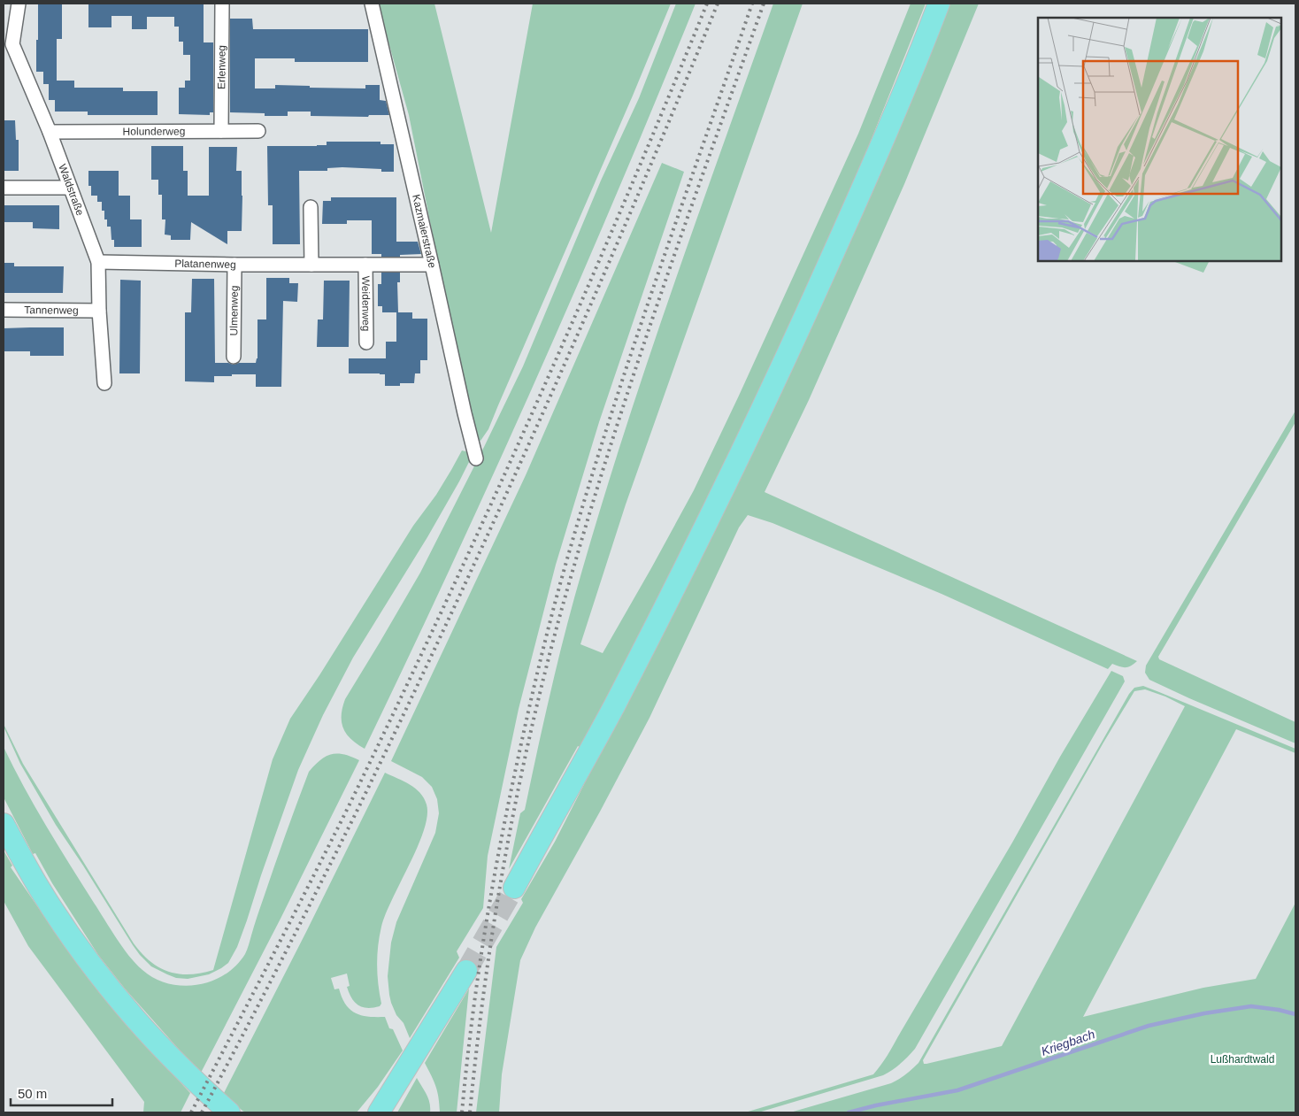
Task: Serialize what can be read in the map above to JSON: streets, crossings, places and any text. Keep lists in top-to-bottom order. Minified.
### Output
{"streets":{"street":["Erlenweg","Holunderweg","Waldstraße","Kazmaierstraße","Platanenweg","Weidenweg","Tannenweg","Ulmenweg"]},"crossings":[["Erlenweg","Holunderweg"],["Holunderweg","Waldstraße"],["Waldstraße","Platanenweg"],["Waldstraße","Tannenweg"],["Kazmaierstraße","Platanenweg"],["Platanenweg","Weidenweg"],["Platanenweg","Ulmenweg"]],"water":["Kriegbach"],"parks":["Lußhardtwald"],"scale_bar":"50 m"}
